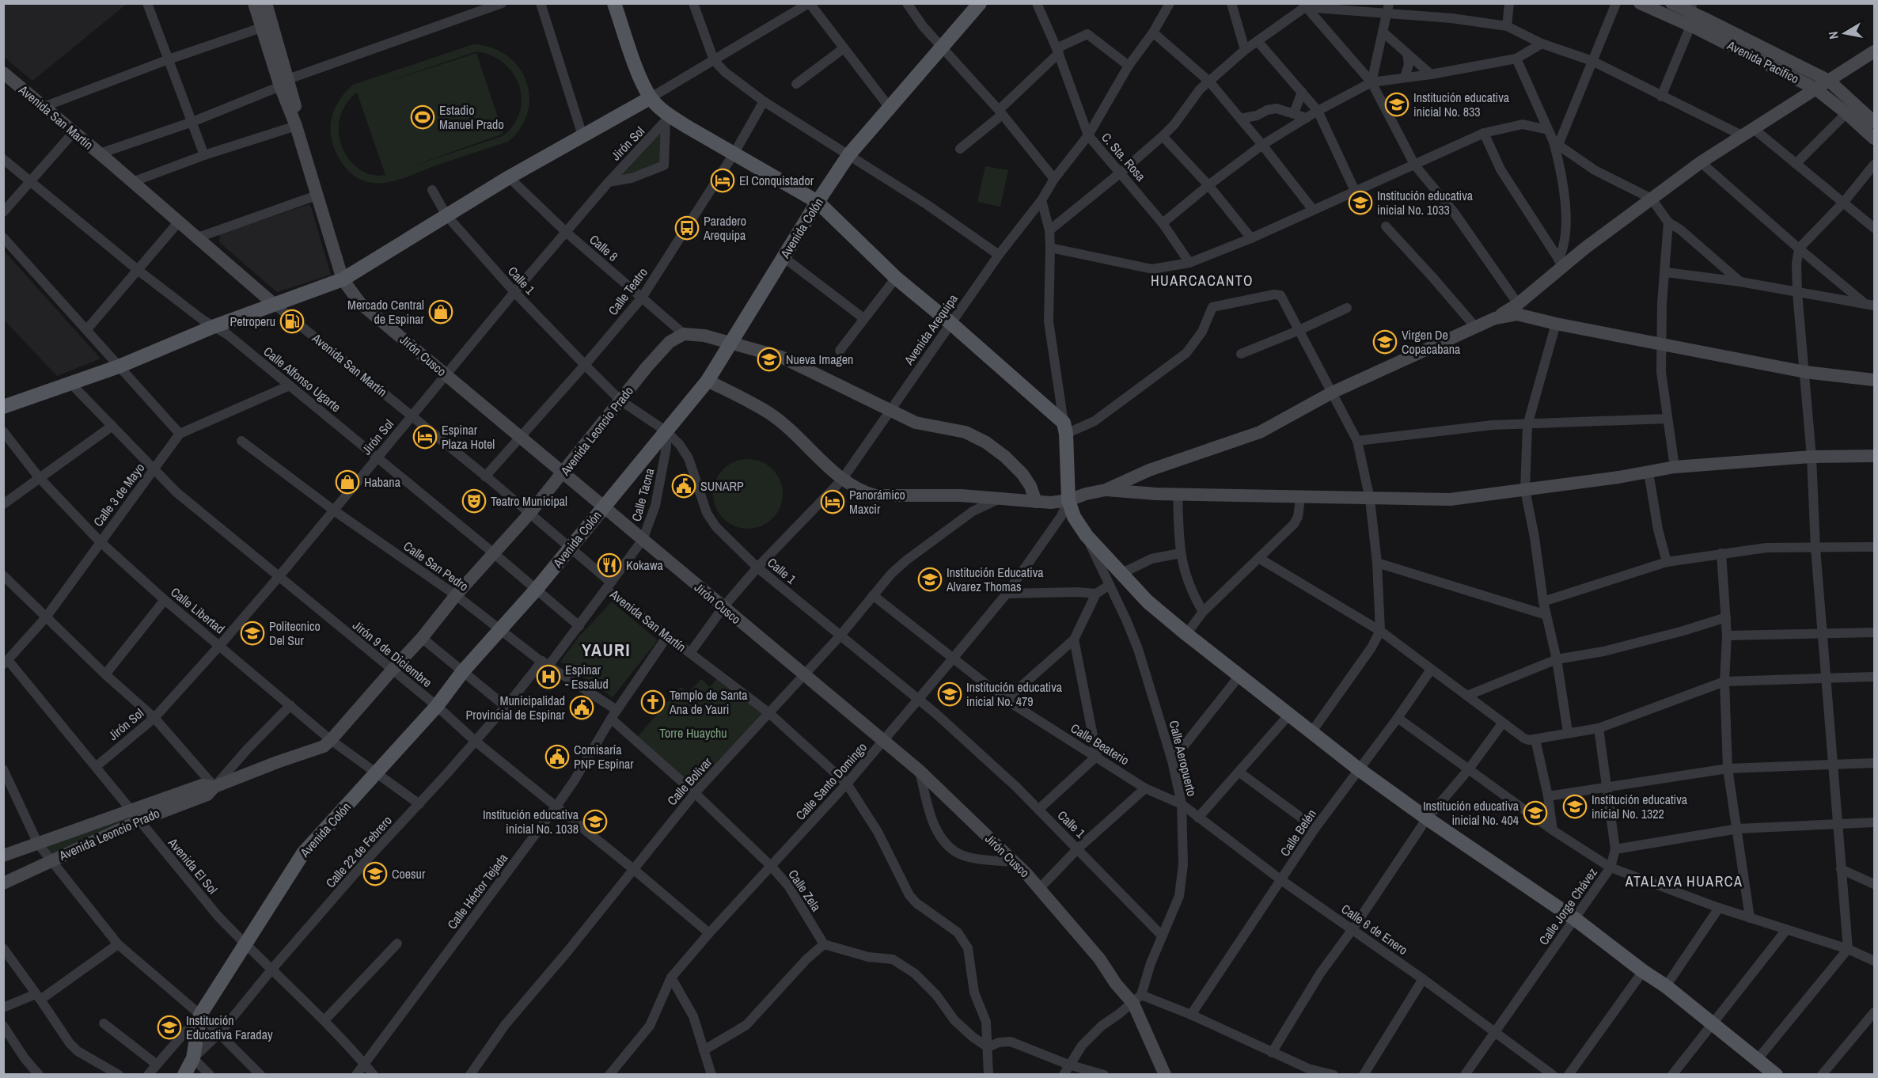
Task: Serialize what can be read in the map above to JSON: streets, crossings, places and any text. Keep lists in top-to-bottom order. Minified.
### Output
{"streets":{"main road":["Avenida Pacifico","Avenida San Martín","Avenida Colón","Jirón Cusco","Avenida Leoncio Prado"],"street":["Jirón Sol","C. Sta. Rosa","Calle 8","Calle 1","Calle Teatro","Avenida Arequipa","Calle Alfonso Ugarte","Calle 3 de Mayo","Calle Tacna","Calle San Pedro","Calle Libertad","Jirón 9 de Diciembre","Calle Beaterio","Calle Aeropuerto","Calle Bolívar","Calle Santo Domingo","Calle Belén","Calle 22 de Febrero","Avenida El Sol","Calle Zela","Calle Héctor Tejada","Calle Jorge Chávez","Calle 6 de Enero"]},"crossings":[["Avenida San Martín","Jirón Sol"],["Avenida San Martín","Avenida Colón"],["Avenida San Martín","Calle Teatro"],["Avenida San Martín","Avenida Arequipa"],["Avenida San Martín","Avenida Leoncio Prado"],["Avenida San Martín","Calle Tacna"],["Avenida San Martín","Calle Bolívar"],["Avenida San Martín","Calle Santo Domingo"],["Jirón Sol","Calle 8"],["Jirón Sol","Calle 1"],["Jirón Sol","Jirón Cusco"],["Jirón Sol","Calle Alfonso Ugarte"],["Jirón Sol","Calle San Pedro"],["Jirón Sol","Calle Libertad"],["Jirón Sol","Jirón 9 de Diciembre"],["Jirón Sol","Avenida El Sol"],["C. Sta. Rosa","Avenida Arequipa"],["Avenida Colón","Calle 1"],["Avenida Colón","Jirón Cusco"],["Avenida Colón","Calle Alfonso Ugarte"],["Avenida Colón","Calle Tacna"],["Avenida Colón","Calle San Pedro"],["Avenida Colón","Calle Libertad"],["Avenida Colón","Jirón 9 de Diciembre"],["Avenida Colón","Calle 22 de Febrero"],["Avenida Colón","Avenida El Sol"],["Calle 8","Calle Teatro"],["Calle 8","Avenida Leoncio Prado"],["Calle 1","Calle Teatro"],["Calle 1","Avenida Arequipa"],["Calle 1","Avenida Leoncio Prado"],["Calle 1","Calle Tacna"],["Calle 1","Calle Aeropuerto"],["Calle 1","Calle Bolívar"],["Calle 1","Calle Santo Domingo"],["Calle Teatro","Jirón Cusco"],["Avenida Arequipa","Jirón Cusco"],["Jirón Cusco","Avenida Leoncio Prado"],["Jirón Cusco","Calle Tacna"],["Jirón Cusco","Calle Aeropuerto"],["Jirón Cusco","Calle Bolívar"],["Jirón Cusco","Calle Santo Domingo"],["Calle Alfonso Ugarte","Avenida Leoncio Prado"],["Calle Alfonso Ugarte","Calle Tacna"],["Calle Alfonso Ugarte","Calle 22 de Febrero"],["Avenida Leoncio Prado","Calle San Pedro"],["Avenida Leoncio Prado","Calle Libertad"],["Avenida Leoncio Prado","Jirón 9 de Diciembre"],["Avenida Leoncio Prado","Avenida El Sol"],["Calle 3 de Mayo","Calle Libertad"],["Calle 3 de Mayo","Jirón 9 de Diciembre"],["Calle 3 de Mayo","Avenida El Sol"],["Calle Tacna","Calle 22 de Febrero"],["Calle San Pedro","Calle 22 de Febrero"],["Calle San Pedro","Calle Héctor Tejada"],["Calle Libertad","Calle 22 de Febrero"],["Jirón 9 de Diciembre","Calle Bolívar"],["Jirón 9 de Diciembre","Calle Santo Domingo"],["Jirón 9 de Diciembre","Calle 22 de Febrero"],["Jirón 9 de Diciembre","Calle Héctor Tejada"],["Calle Beaterio","Calle Aeropuerto"],["Calle Beaterio","Calle Bolívar"],["Calle Beaterio","Calle Santo Domingo"],["Calle Beaterio","Calle 6 de Enero"],["Calle Aeropuerto","Calle 6 de Enero"],["Calle Bolívar","Calle Zela"],["Calle Santo Domingo","Calle Zela"],["Calle Belén","Calle 6 de Enero"],["Calle 22 de Febrero","Avenida El Sol"],["Avenida El Sol","Calle Héctor Tejada"],["Calle Zela","Calle Héctor Tejada"],["Calle Jorge Chávez","Calle 6 de Enero"]],"districts":["HUARCACANTO","YAURI","ATALAYA HUARCA"],"parks":["Torre Huaychu"],"places":{"school or university":["Institución educativa inicial No. 833","Institución educativa inicial No. 1033","Virgen De Copacabana","Nueva Imagen","Institución Educativa Alvarez Thomas","Politecnico Del Sur","Institución educativa inicial No. 479","Institución educativa inicial No. 1322","Institución educativa inicial No. 404","Institución educativa inicial No. 1038","Coesur","Institución Educativa Faraday"],"sports":["Estadio Manuel Prado"],"hotel":["El Conquistador","Espinar Plaza Hotel","Panorámico Maxcir"],"bus stop":["Paradero Arequipa"],"shop":["Mercado Central de Espinar","Habana"],"fuel station":["Petroperu"],"public building":["SUNARP","Municipalidad Provincial de Espinar","Comisaría PNP Espinar"],"theatre":["Teatro Municipal"],"restaurant":["Kokawa"],"hospital":["Espinar - Essalud"],"church":["Templo de Santa Ana de Yauri"]},"north":"left"}
